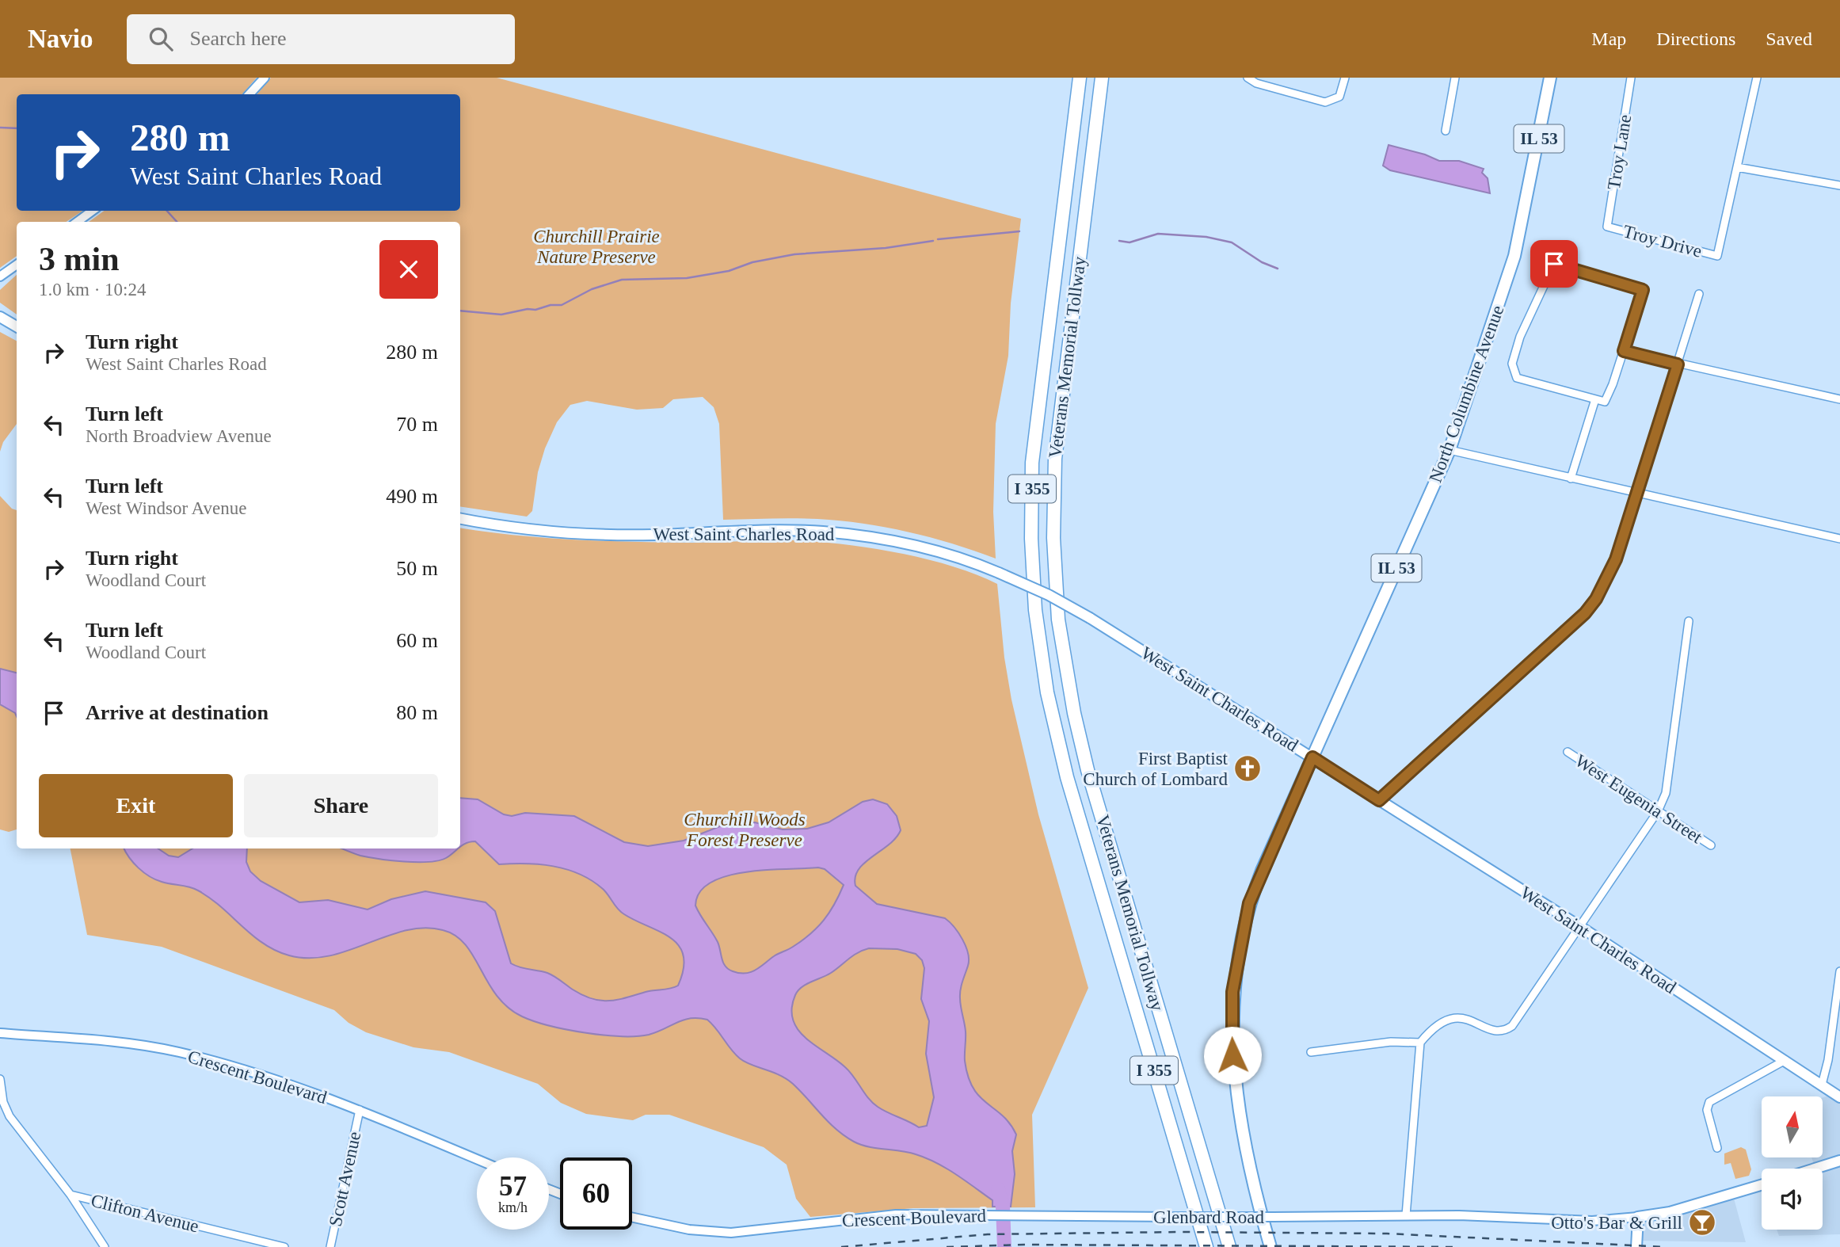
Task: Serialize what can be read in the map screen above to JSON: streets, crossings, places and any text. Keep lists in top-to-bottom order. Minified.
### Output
{"streets":{"highway":["Veterans Memorial Tollway","I 355"],"main road":["IL 53","North Columbine Avenue","West Saint Charles Road"],"street":["Troy Lane","Troy Drive","West Eugenia Street","Crescent Boulevard","Scott Avenue","Clifton Avenue","Glenbard Road"]},"crossings":[["IL 53","North Columbine Avenue"],["IL 53","West Saint Charles Road"],["Troy Lane","Troy Drive"],["North Columbine Avenue","West Saint Charles Road"],["Crescent Boulevard","Scott Avenue"],["Crescent Boulevard","Glenbard Road"]],"parks":["Churchill Prairie Nature Preserve","Churchill Woods Forest Preserve"],"places":{"church":["First Baptist Church of Lombard"],"bar":["Otto's Bar & Grill"]},"north":"top","page":{"header":"Navio","search":"Search here","nav":["Map","Directions","Saved"],"turn":["280 m","West Saint Charles Road"],"heading":["3 min","1.0 km · 10:24"],"list":[{"name":"Turn right","note":"West Saint Charles Road","value":"280 m"},{"name":"Turn left","note":"North Broadview Avenue","value":"70 m"},{"name":"Turn left","note":"West Windsor Avenue","value":"490 m"},{"name":"Turn right","note":"Woodland Court","value":"50 m"},{"name":"Turn left","note":"Woodland Court","value":"60 m"},{"name":"Arrive at destination","value":"80 m"}],"buttons":["Exit","Share"],"speed":"57 km/h","limit":"60"}}
